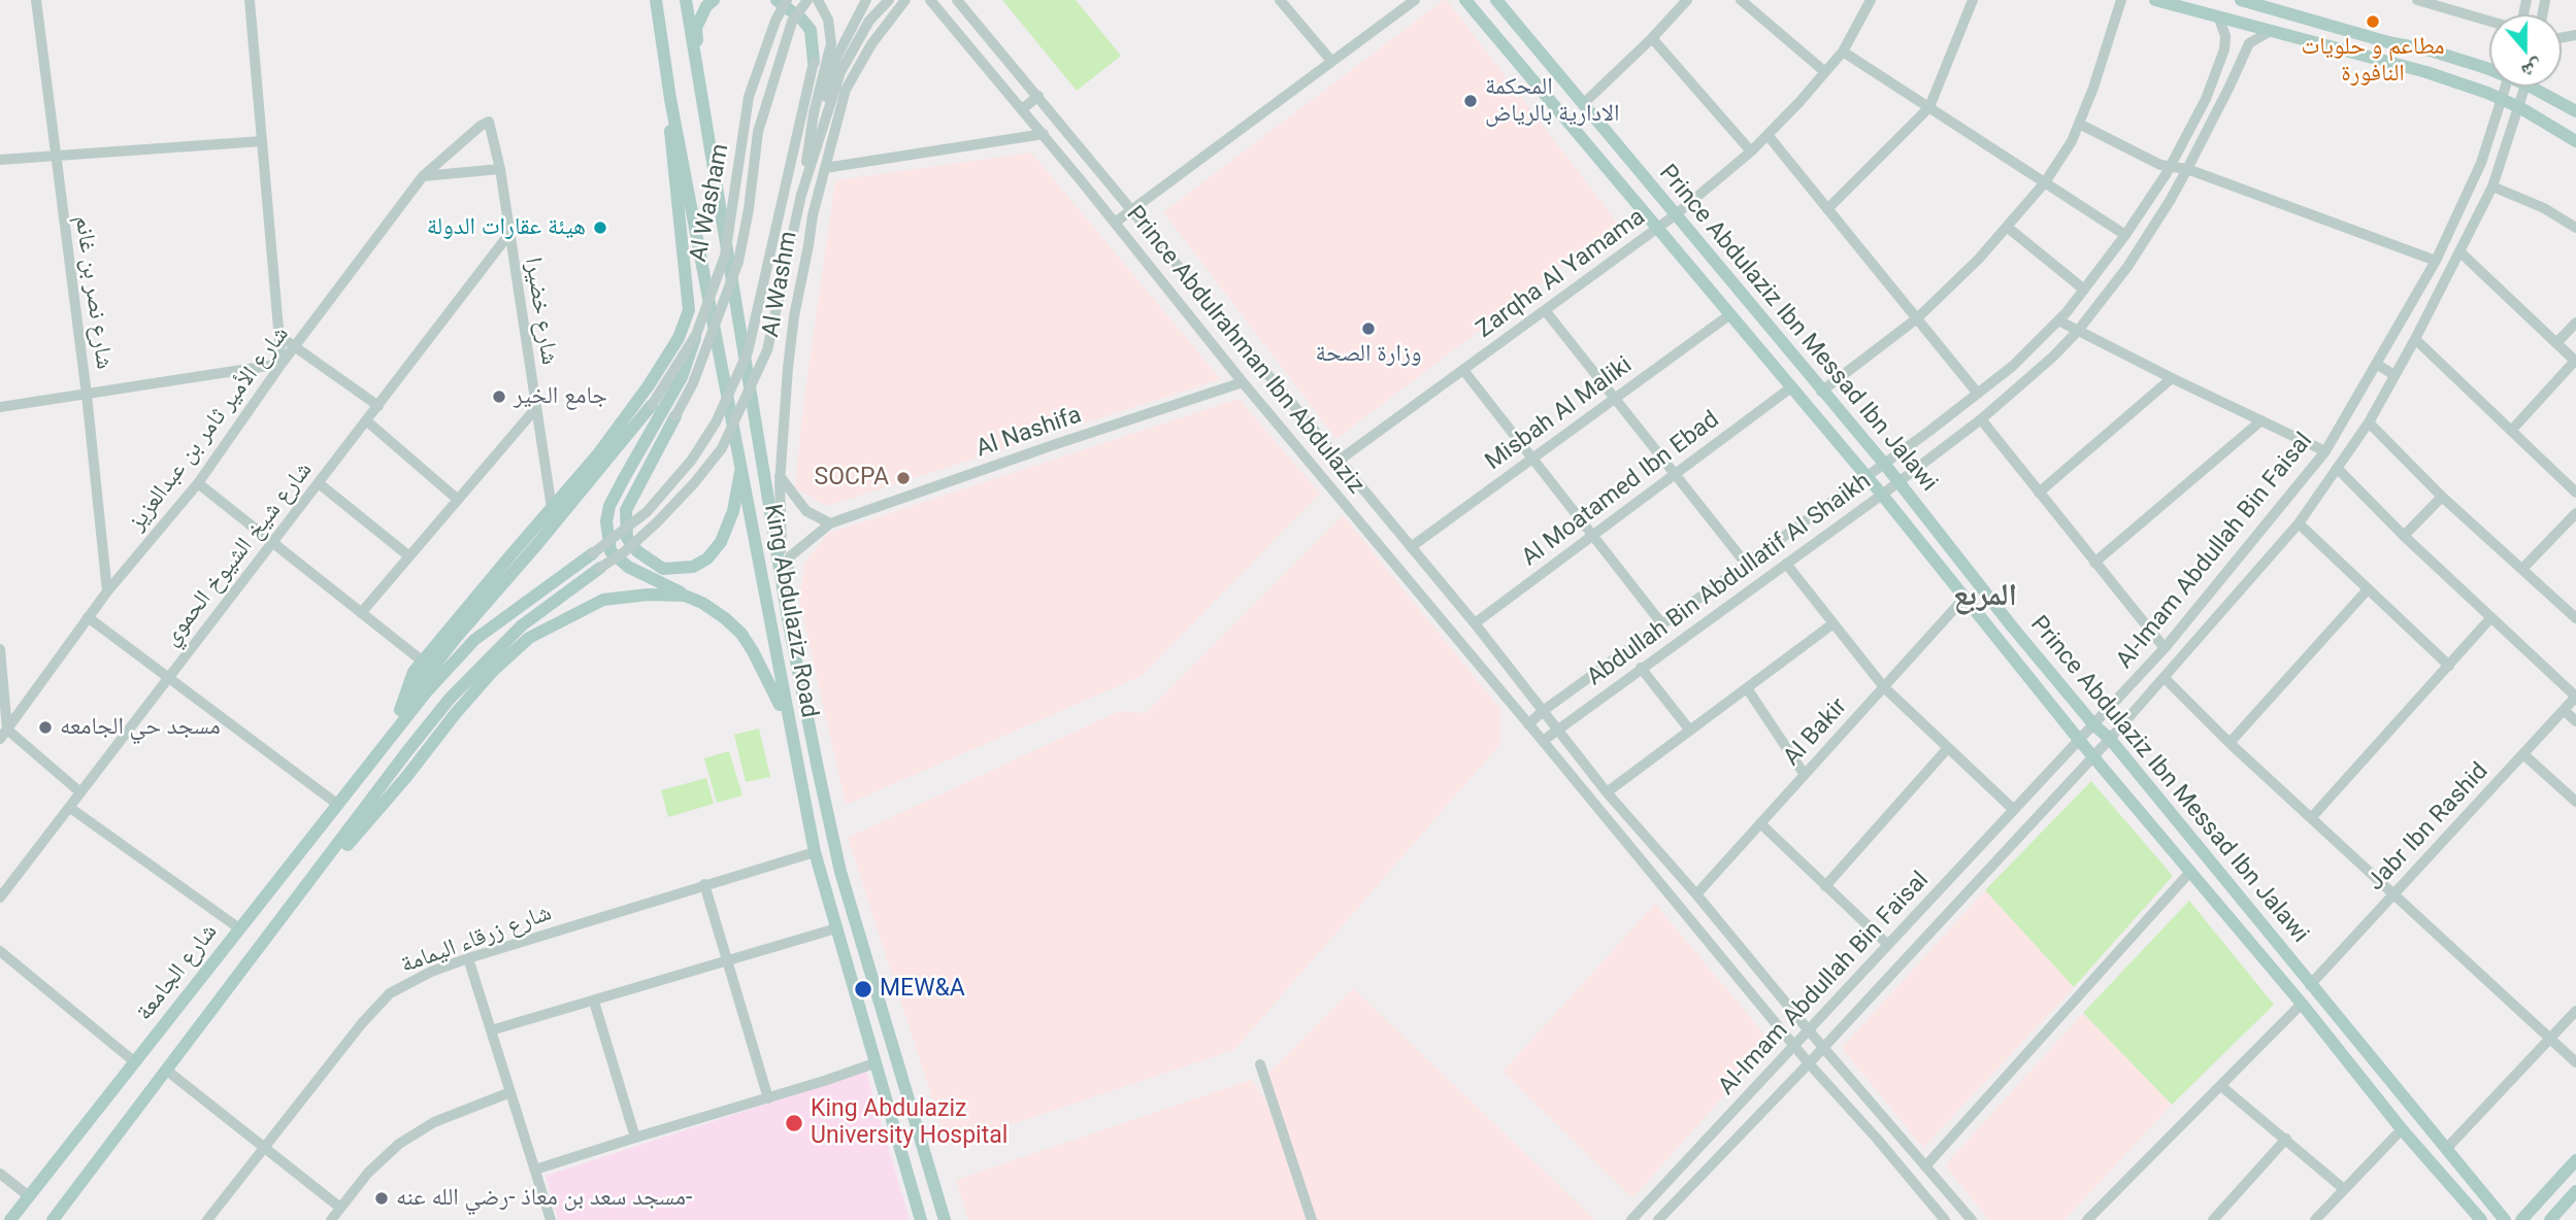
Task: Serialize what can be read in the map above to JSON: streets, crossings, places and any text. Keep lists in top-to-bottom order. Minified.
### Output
{"streets":{"main road":["Prince Abdulaziz Ibn Messad Ibn Jalawi","King Abdulaziz Road","شارع الجامعة"],"street":["Al Washam","Zarqha Al Yamama","Al Washm","شارع نصر بن غانم","شارع خضيرا","Prince Abdulrahman Ibn Abdulaziz","Misbah Al Maliki","شارع الأمير ثامر بن عبدالعزيز","Al Nashifa","Al Moatamed Ibn Ebad","Al-Imam Abdullah Bin Faisal","شارع شيخ الشيوخ الحموي","Abdullah Bin Abdullatif Al Shaikh","Al Bakir","Jabr Ibn Rashid","شارع زرقاء اليمامة"]},"crossings":[["Zarqha Al Yamama","Prince Abdulaziz Ibn Messad Ibn Jalawi"],["Zarqha Al Yamama","Prince Abdulrahman Ibn Abdulaziz"],["Al Washm","King Abdulaziz Road"],["شارع نصر بن غانم","شارع الأمير ثامر بن عبدالعزيز"],["شارع خضيرا","شارع الأمير ثامر بن عبدالعزيز"],["شارع خضيرا","شارع شيخ الشيوخ الحموي"],["Prince Abdulaziz Ibn Messad Ibn Jalawi","Misbah Al Maliki"],["Prince Abdulaziz Ibn Messad Ibn Jalawi","Al Moatamed Ibn Ebad"],["Prince Abdulaziz Ibn Messad Ibn Jalawi","Al-Imam Abdullah Bin Faisal"],["Prince Abdulaziz Ibn Messad Ibn Jalawi","Abdullah Bin Abdullatif Al Shaikh"],["Prince Abdulaziz Ibn Messad Ibn Jalawi","Al Bakir"],["Prince Abdulaziz Ibn Messad Ibn Jalawi","Jabr Ibn Rashid"],["Prince Abdulrahman Ibn Abdulaziz","Misbah Al Maliki"],["Prince Abdulrahman Ibn Abdulaziz","Al Nashifa"],["Prince Abdulrahman Ibn Abdulaziz","Al Moatamed Ibn Ebad"],["Prince Abdulrahman Ibn Abdulaziz","Abdullah Bin Abdullatif Al Shaikh"],["King Abdulaziz Road","شارع زرقاء اليمامة"]],"districts":["المربع"],"places":["مطاعم و حلويات النافورة","المحكمة الادارية بالرياض","هيئة عقارات الدولة","وزارة الصحة","جامع الخير","SOCPA","مسجد حي الجامعه","MEW&A","King Abdulaziz University Hospital","مسجد سعد بن معاذ -رضي الله عنه-"],"north":"bottom"}
